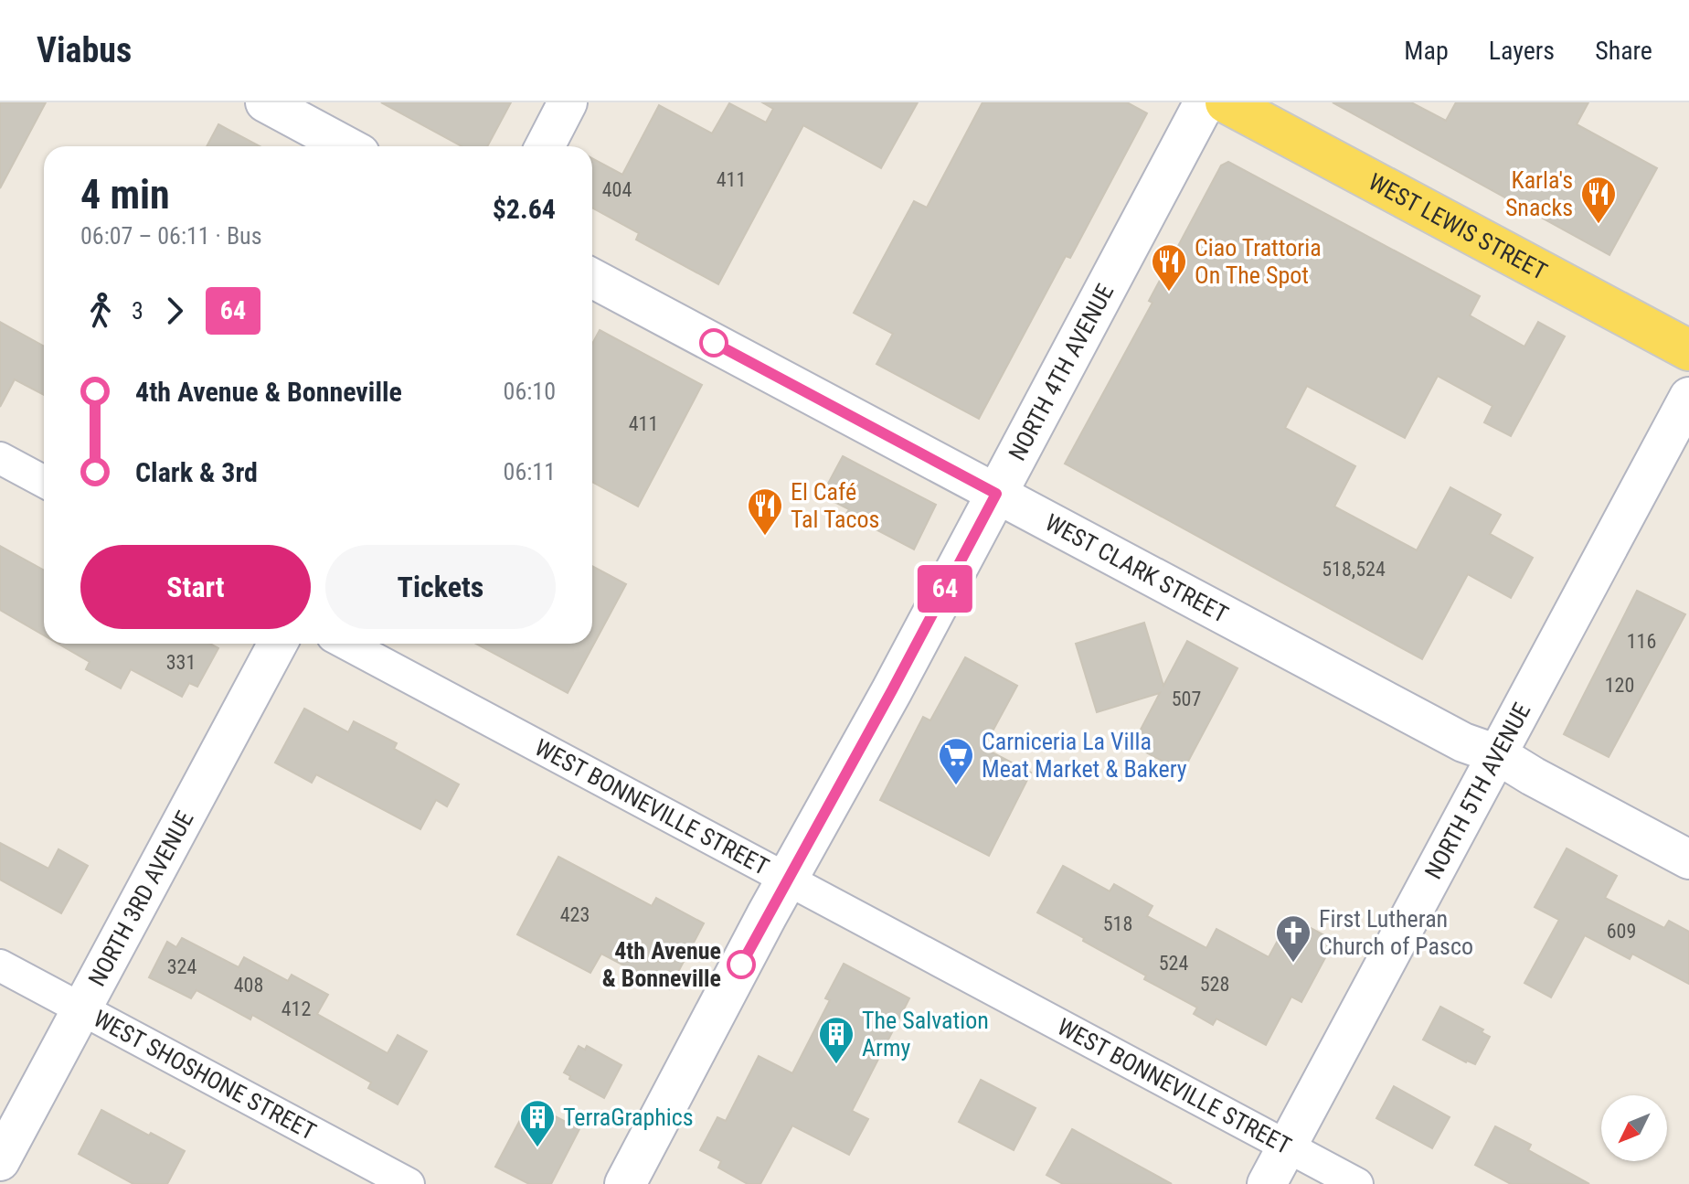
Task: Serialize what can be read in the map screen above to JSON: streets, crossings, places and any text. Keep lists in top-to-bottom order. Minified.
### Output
{"streets":{"main road":["WEST LEWIS STREET","NORTH 4TH AVENUE"],"street":["WEST CLARK STREET","NORTH 5TH AVENUE","WEST BONNEVILLE STREET","NORTH 3RD AVENUE","WEST SHOSHONE STREET"]},"crossings":[["NORTH 4TH AVENUE","WEST CLARK STREET"],["NORTH 4TH AVENUE","WEST BONNEVILLE STREET"],["WEST CLARK STREET","NORTH 5TH AVENUE"],["NORTH 5TH AVENUE","WEST BONNEVILLE STREET"],["NORTH 3RD AVENUE","WEST SHOSHONE STREET"]],"places":{"restaurant":["Karla's Snacks","Ciao Trattoria On The Spot","El Café Tal Tacos"],"supermarket":["Carniceria La Villa Meat Market & Bakery"],"church":["First Lutheran Church of Pasco"],"other":["4th Avenue & Bonneville"],"building":["The Salvation Army","TerraGraphics"]},"lines":["bus line 64"],"house_numbers":["411","404","411","518,524","116","331","120","507","423","518","609","524","324","528","408","412"],"north":"bottom left","page":{"header":"Viabus","nav":["Map","Layers","Share"],"on_map":"64","heading":["4 min","06:07 – 06:11 · Bus","$2.64"],"legs":["3","64"],"list":[{"name":"4th Avenue & Bonneville","value":"06:10"},{"name":"Clark & 3rd","value":"06:11"}],"buttons":["Start","Tickets"]}}
